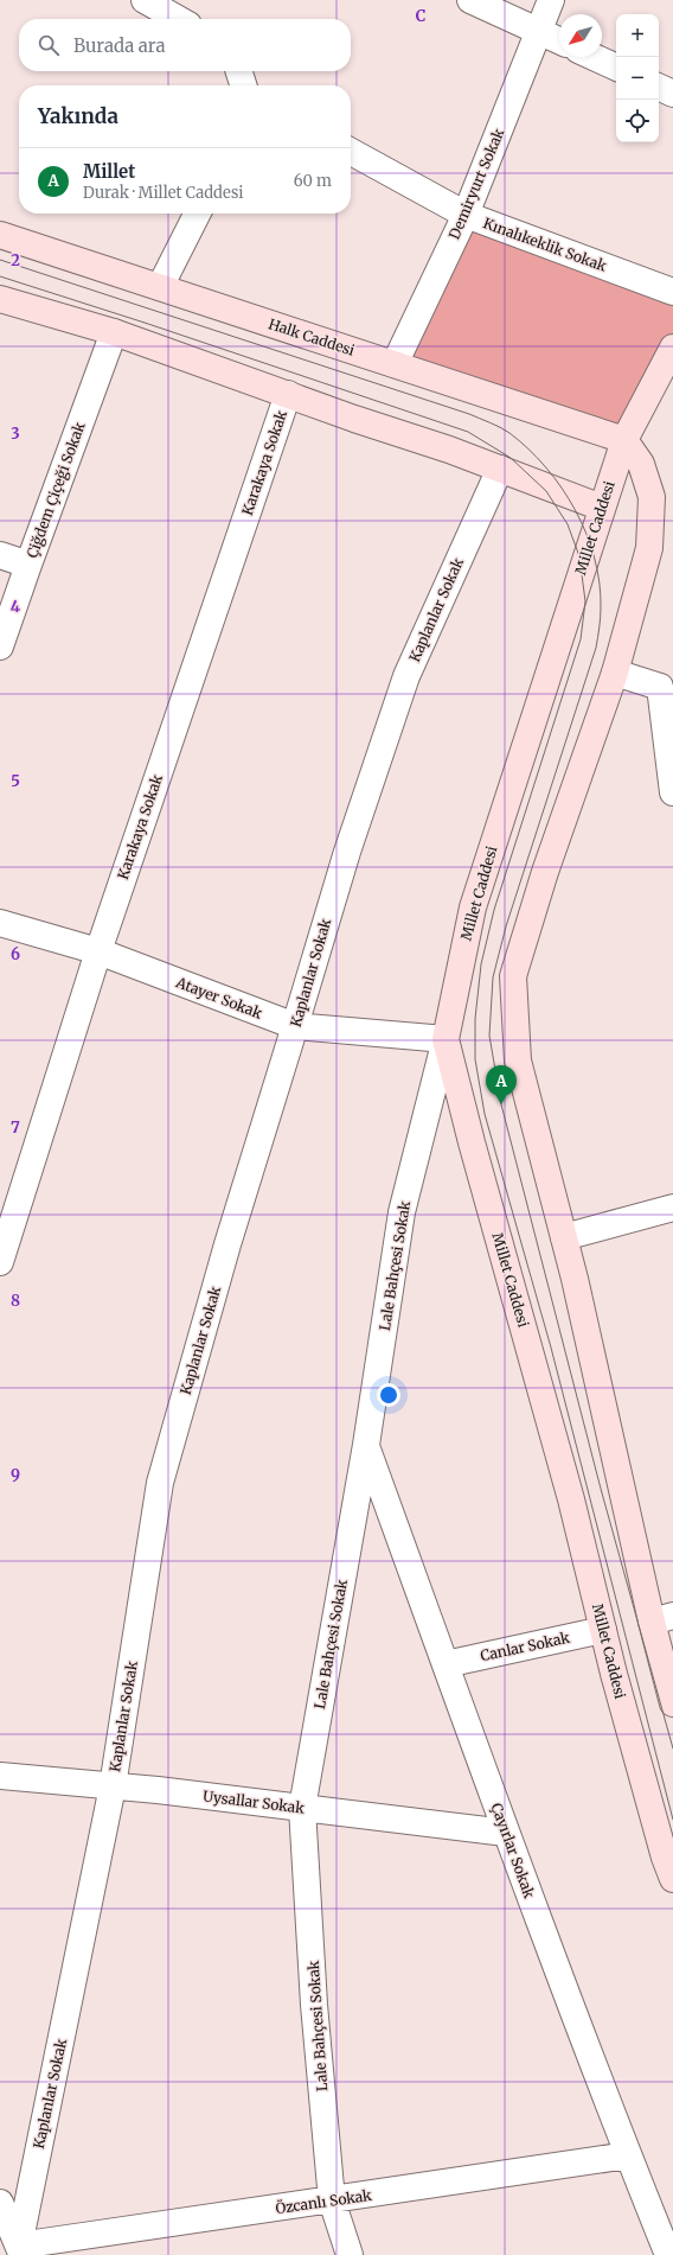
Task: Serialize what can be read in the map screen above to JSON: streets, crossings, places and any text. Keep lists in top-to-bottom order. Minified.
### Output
{"streets":{"main road":["Halk Caddesi","Millet Caddesi"],"street":["Demiryurt Sokak","Kınalıkeklik Sokak","Karakaya Sokak","Çiğdem Çiçeği Sokak","Kaplanlar Sokak","Atayer Sokak","Lale Bahçesi Sokak","Canlar Sokak","Uysallar Sokak","Çayırlar Sokak","Özcanlı Sokak"]},"crossings":[["Demiryurt Sokak","Kınalıkeklik Sokak"],["Demiryurt Sokak","Halk Caddesi"],["Halk Caddesi","Millet Caddesi"],["Karakaya Sokak","Atayer Sokak"],["Millet Caddesi","Atayer Sokak"],["Millet Caddesi","Lale Bahçesi Sokak"],["Millet Caddesi","Canlar Sokak"],["Kaplanlar Sokak","Atayer Sokak"],["Kaplanlar Sokak","Uysallar Sokak"],["Kaplanlar Sokak","Özcanlı Sokak"],["Atayer Sokak","Lale Bahçesi Sokak"],["Lale Bahçesi Sokak","Uysallar Sokak"],["Lale Bahçesi Sokak","Çayırlar Sokak"],["Lale Bahçesi Sokak","Özcanlı Sokak"],["Canlar Sokak","Çayırlar Sokak"],["Uysallar Sokak","Çayırlar Sokak"],["Çayırlar Sokak","Özcanlı Sokak"]],"north":"bottom left","page":{"map_buttons":["+","−"],"search":"Burada ara","heading":"Yakında","list":[{"mark":"A","name":"Millet","note":"Durak · Millet Caddesi","value":"60 m"}],"pins":"A"},"grid":{"columns":["C"],"rows":["2","3","4","5","6","7","8","9"]}}
